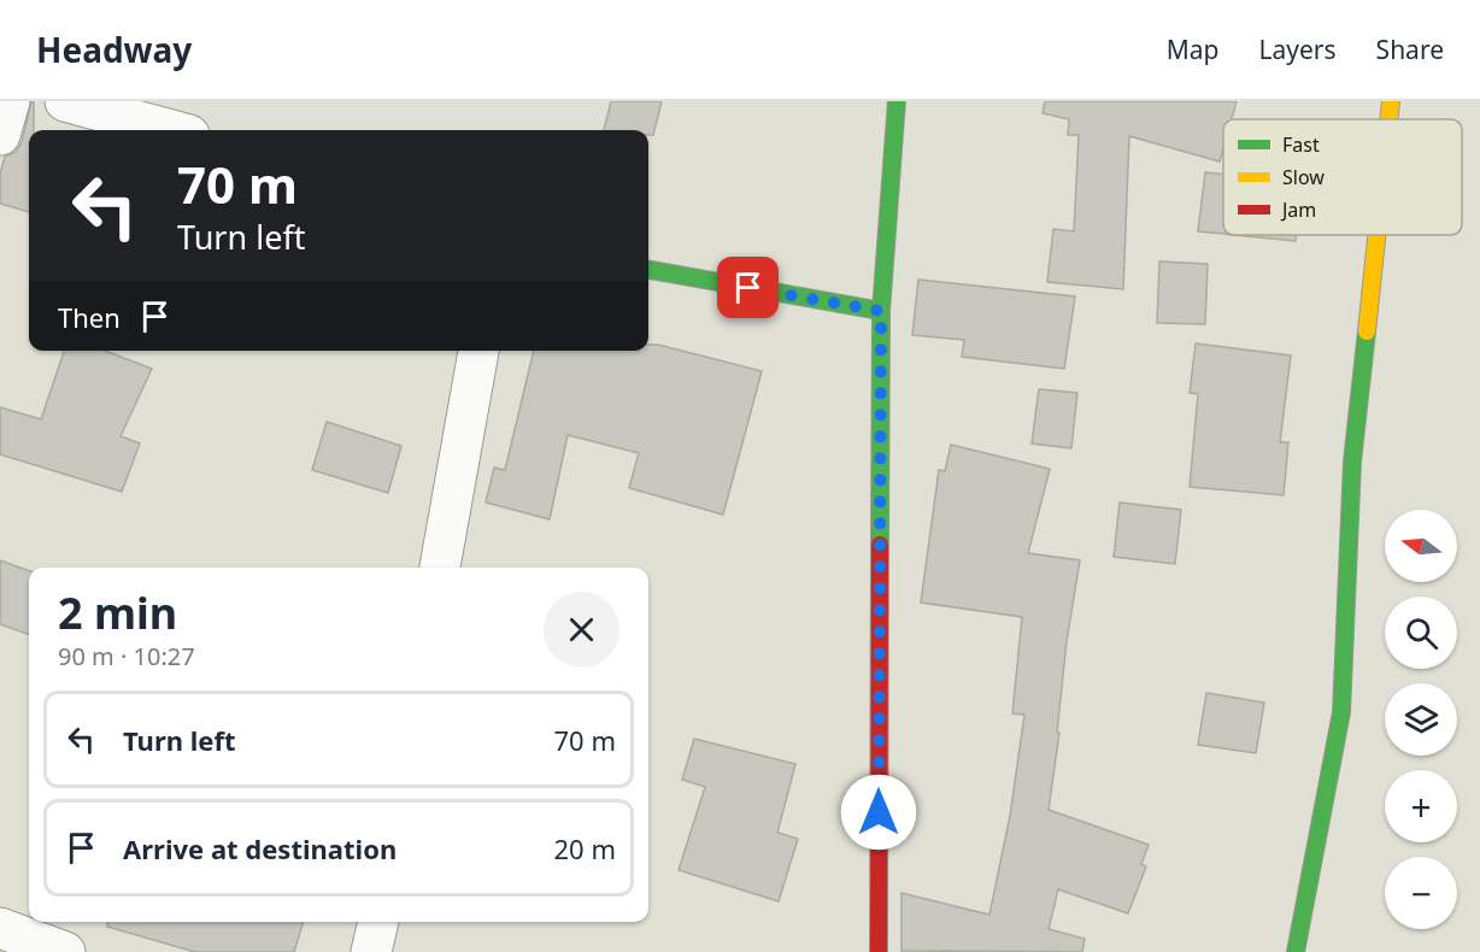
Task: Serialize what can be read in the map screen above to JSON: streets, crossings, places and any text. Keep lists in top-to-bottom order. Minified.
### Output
{"legend":["Fast","Slow","Jam"],"north":"left","page":{"header":"Headway","nav":["Map","Layers","Share"],"turn":["70 m","Turn left"],"then":"Then","map_buttons":["+","−"],"heading":["2 min","90 m · 10:27"],"list":[{"name":"Turn left","value":"70 m"},{"name":"Arrive at destination","value":"20 m"}]}}
